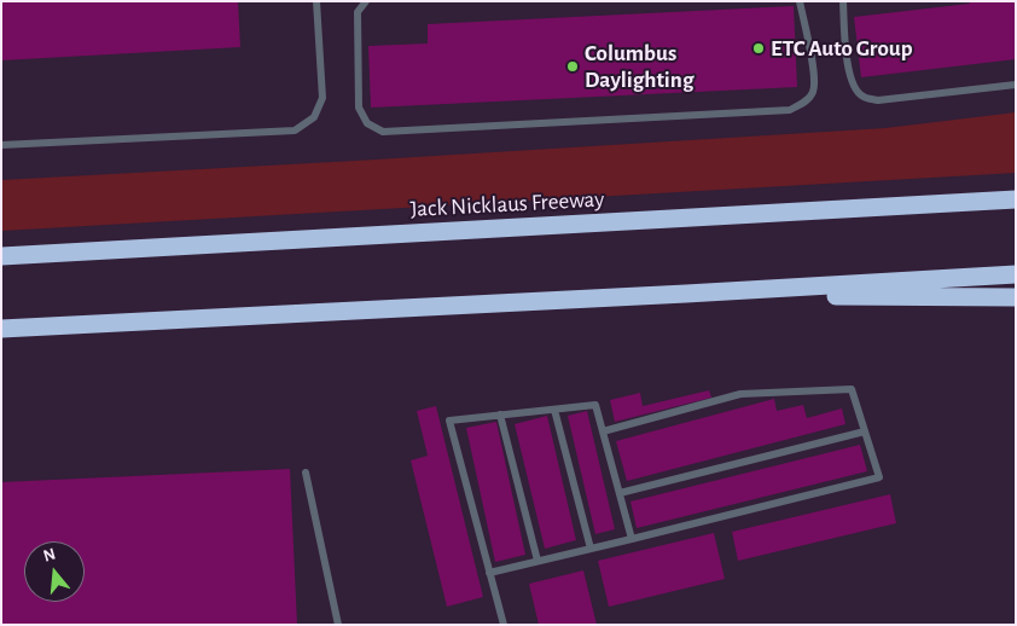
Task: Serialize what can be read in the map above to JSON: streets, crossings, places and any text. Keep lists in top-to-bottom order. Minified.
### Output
{"streets":{"highway":["Jack Nicklaus Freeway"]},"places":["ETC Auto Group","Columbus Daylighting"],"north":"top"}
